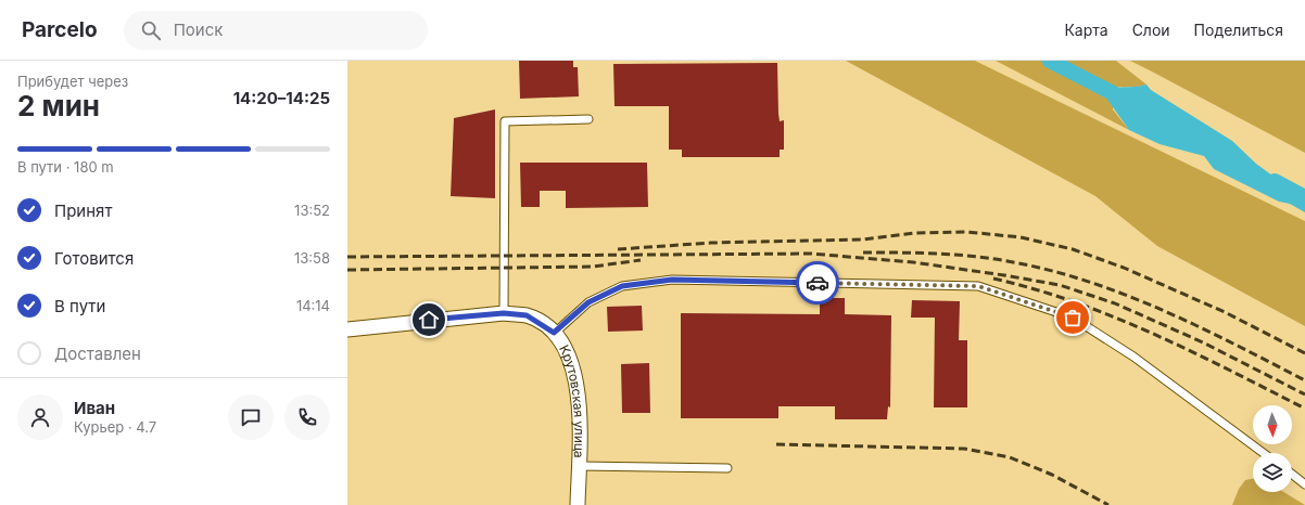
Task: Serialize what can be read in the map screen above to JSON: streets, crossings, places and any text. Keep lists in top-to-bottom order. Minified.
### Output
{"streets":{"street":["Крутовская улица"]},"north":"bottom","page":{"header":"Parcelo","search":"Поиск","nav":["Карта","Слои","Поделиться"],"heading":["2 мин","Прибудет через","14:20–14:25"],"panel":["Иван","Курьер · 4.7"],"bar":"В пути · 180 m","list":[["Принят","13:52"],["Готовится","13:58"],["В пути","14:14"],"Доставлен"]}}
